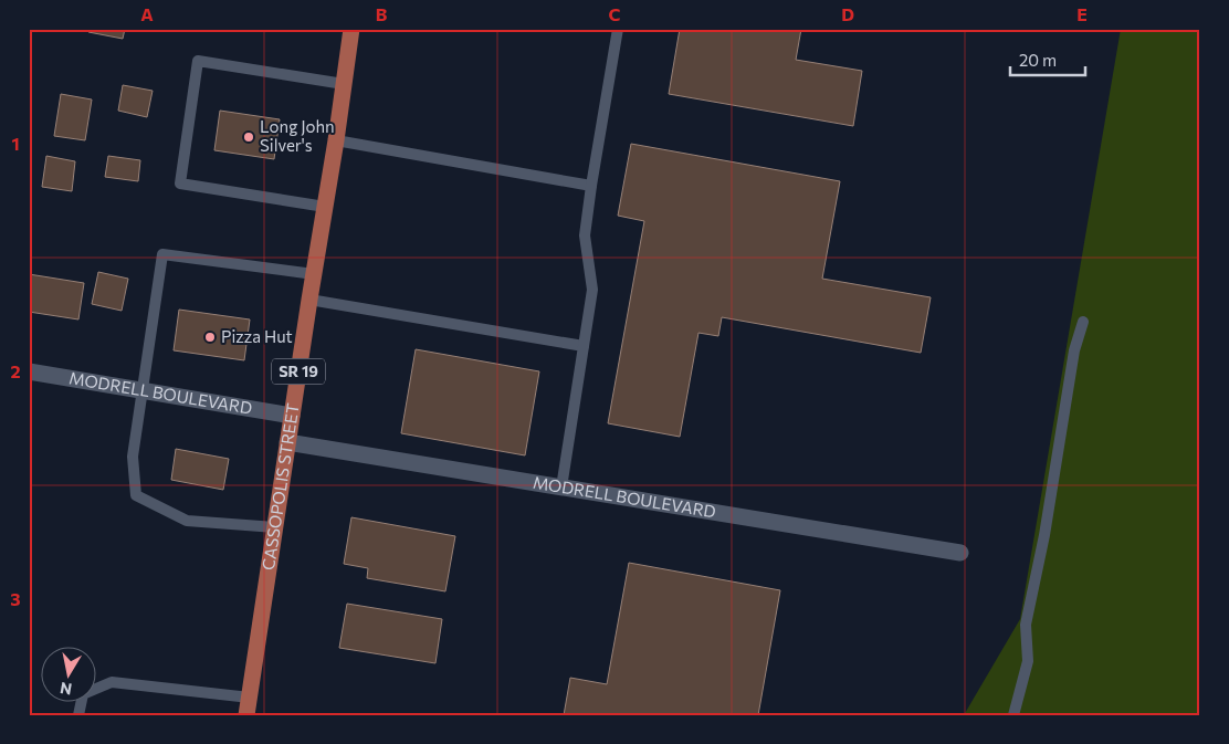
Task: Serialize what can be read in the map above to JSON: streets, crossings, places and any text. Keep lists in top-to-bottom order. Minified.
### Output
{"streets":{"main road":["SR 19","CASSOPOLIS STREET"],"street":["MODRELL BOULEVARD"]},"crossings":[["MODRELL BOULEVARD","CASSOPOLIS STREET"]],"places":["Long John Silver's","Pizza Hut"],"scale_bar":"20 m","north":"bottom","grid":{"columns":["A","B","C","D","E"],"rows":["1","2","3"]}}
